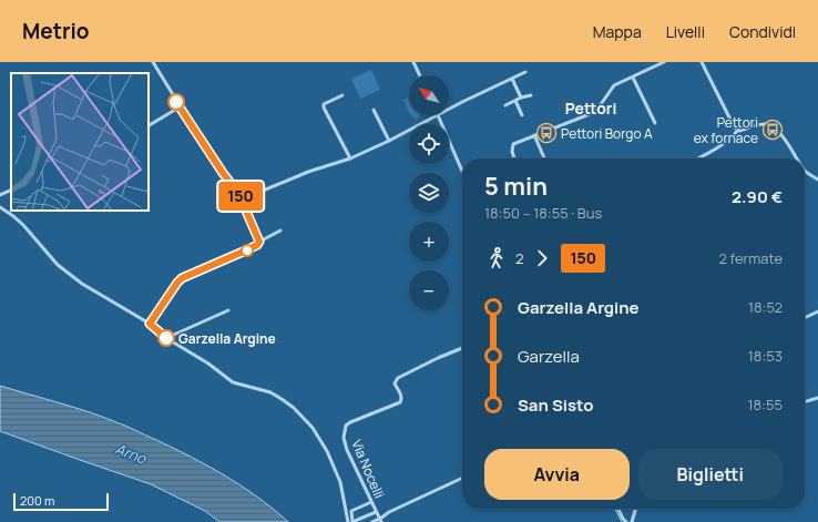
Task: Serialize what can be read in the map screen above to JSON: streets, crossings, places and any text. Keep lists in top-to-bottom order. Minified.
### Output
{"streets":{"street":["Via Nocelli"]},"districts":["Pettori"],"water":["Arno"],"places":{"bus stop":["Pettori ex fornace","Pettori Borgo A"],"other":["Garzella Argine"]},"lines":["bus line 150"],"scale_bar":"200 m","north":"top left","page":{"header":"Metrio","nav":["Mappa","Livelli","Condividi"],"on_map":"150","map_buttons":["+","−"],"heading":["5 min","18:50 – 18:55 · Bus","2.90 €"],"legs":["2","150","2 fermate"],"list":[{"name":"Garzella Argine","value":"18:52"},{"name":"Garzella","value":"18:53"},{"name":"San Sisto","value":"18:55"}],"buttons":["Avvia","Biglietti"],"scale":"200 m"}}
